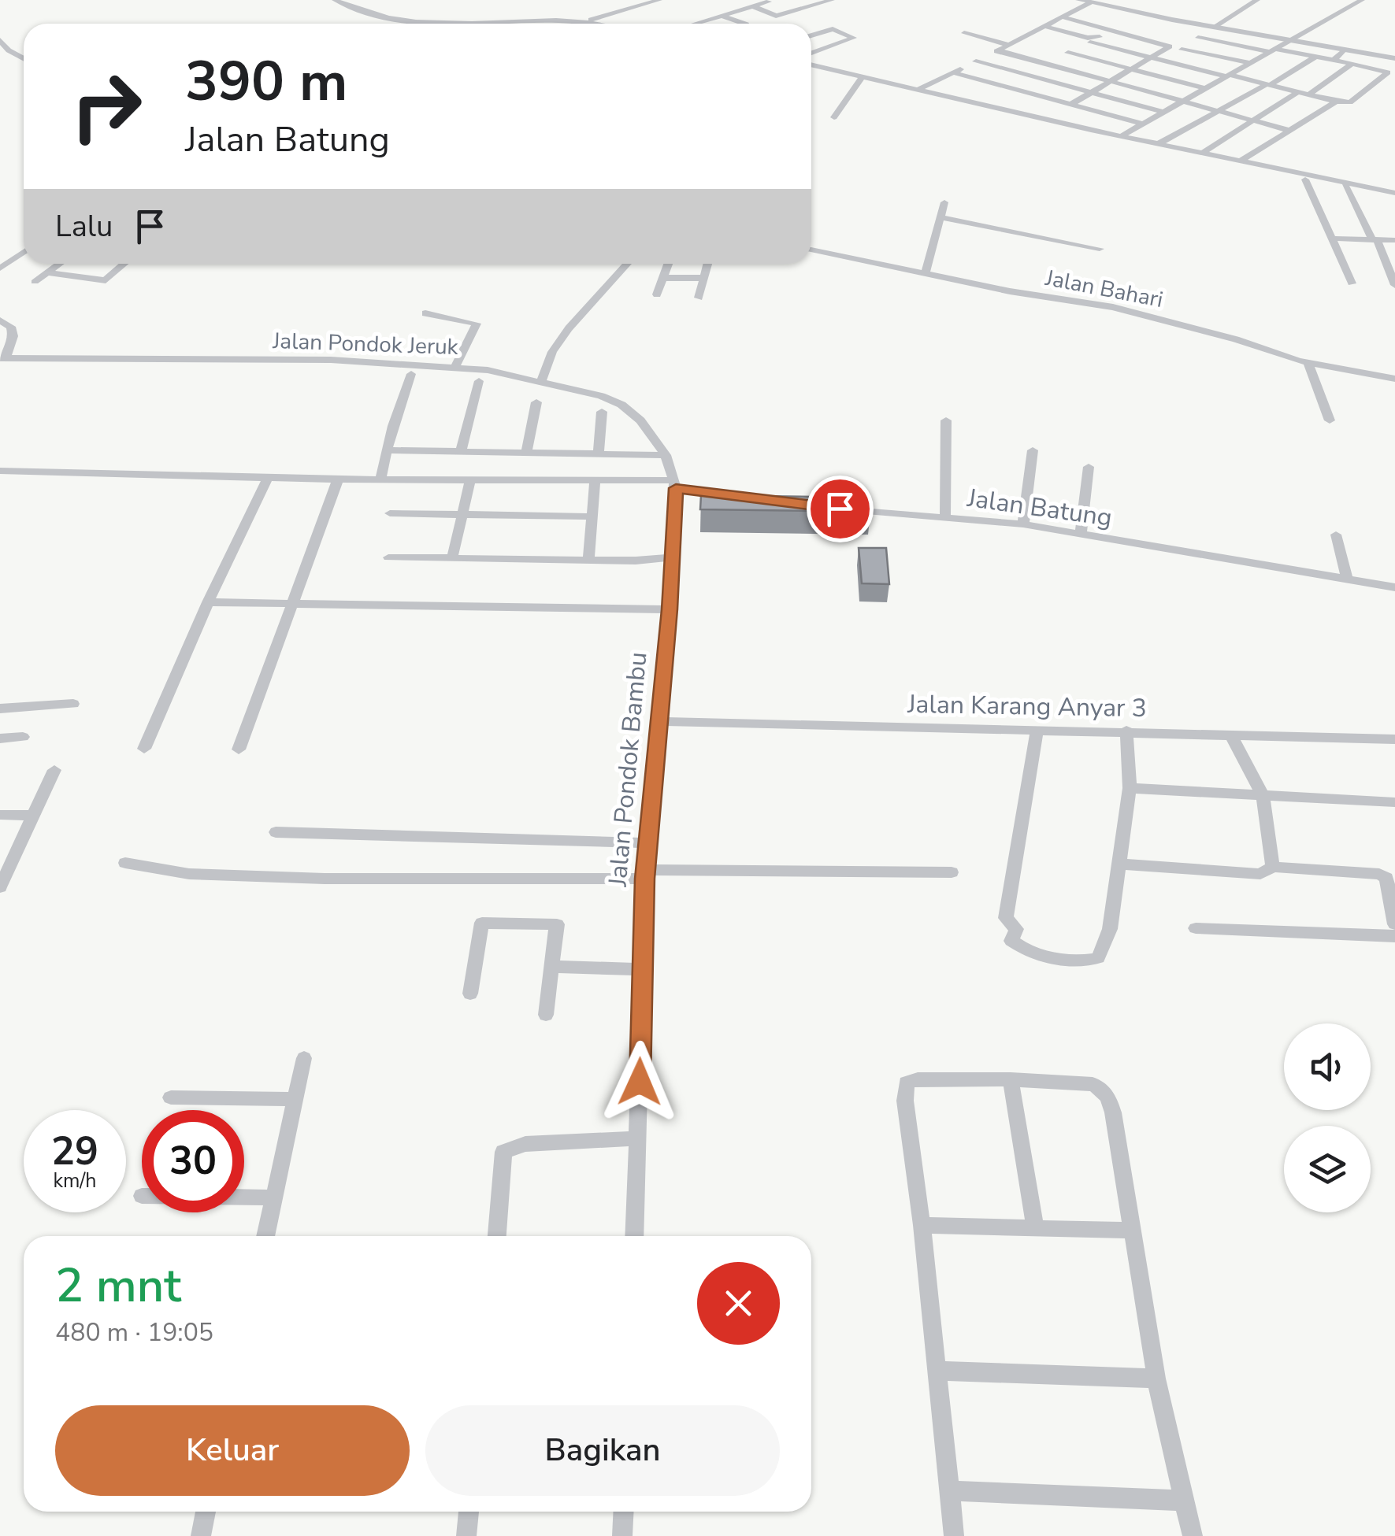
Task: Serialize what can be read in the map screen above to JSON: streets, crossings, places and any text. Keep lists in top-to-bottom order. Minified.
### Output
{"streets":{"street":["Jalan Bahari","Jalan Pondok Jeruk","Jalan Batung","Jalan Karang Anyar 3","Jalan Pondok Bambu"]},"crossings":[["Jalan Pondok Jeruk","Jalan Pondok Bambu"],["Jalan Karang Anyar 3","Jalan Pondok Bambu"]],"page":{"turn":["390 m","Jalan Batung"],"then":"Lalu","speed":"29 km/h","limit":"30","heading":["2 mnt","480 m · 19:05"],"buttons":["Keluar","Bagikan"]}}
